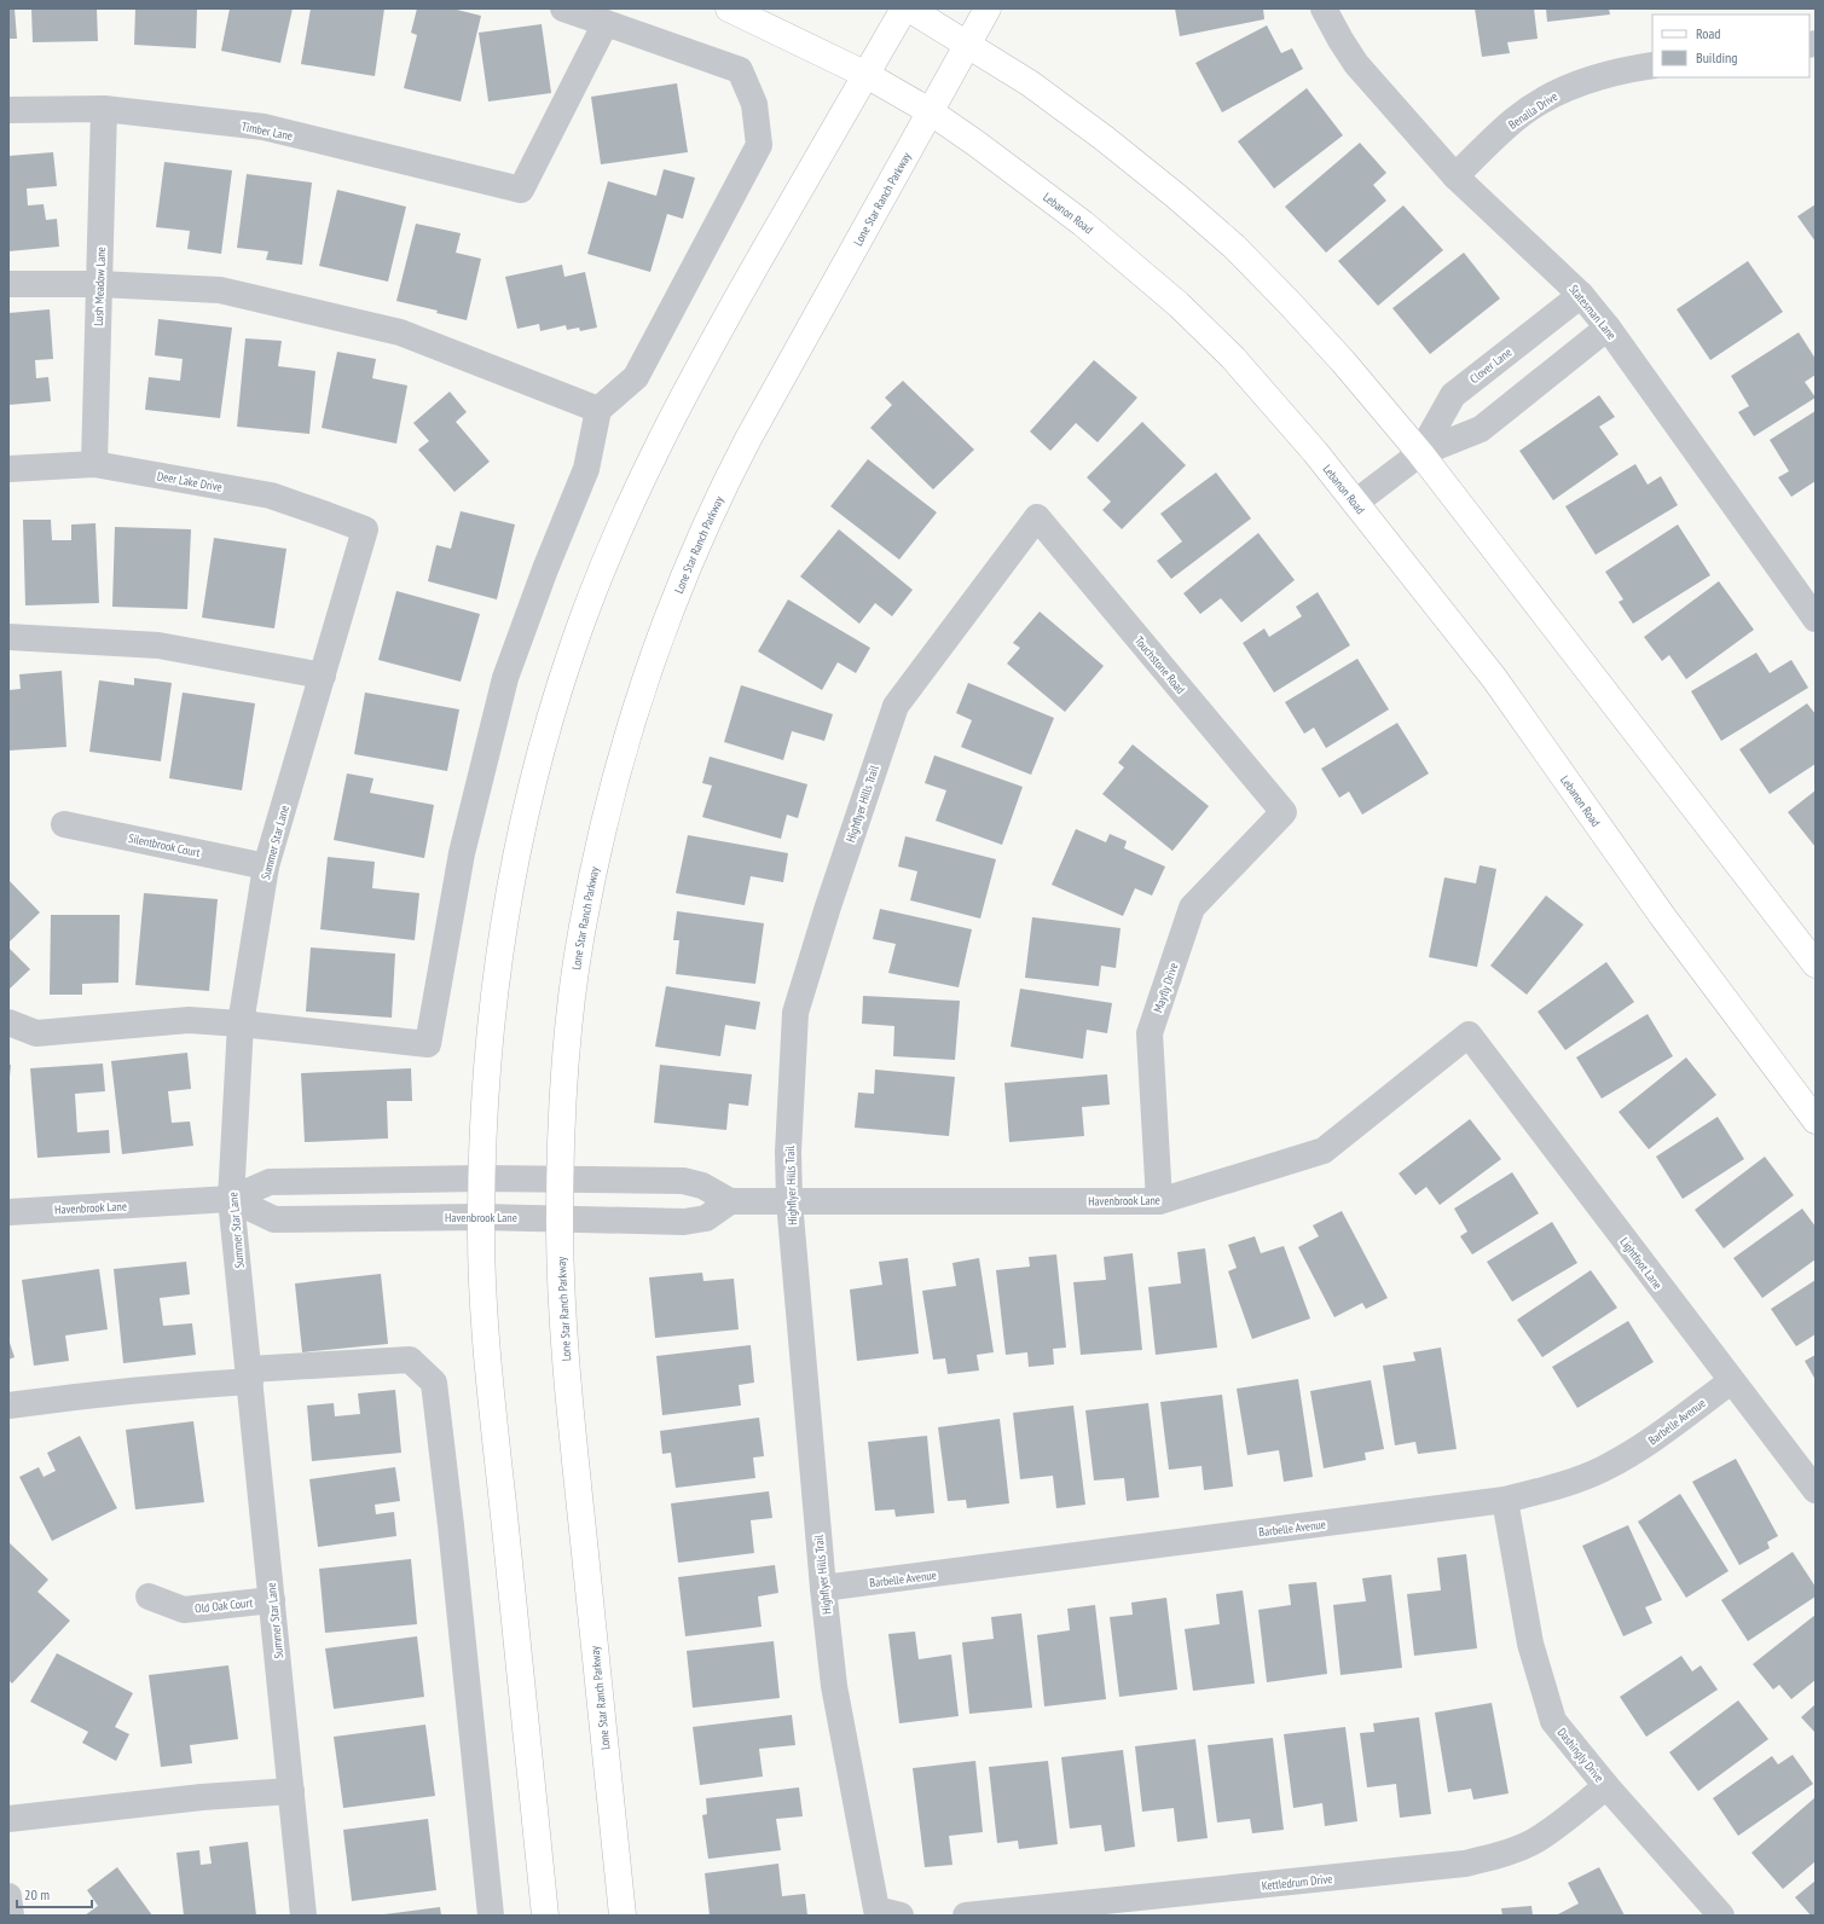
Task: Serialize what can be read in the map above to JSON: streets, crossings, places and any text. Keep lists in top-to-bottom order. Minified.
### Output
{"streets":{"main road":["Lone Star Ranch Parkway","Lebanon Road"],"street":["Benalla Drive","Timber Lane","Lush Meadow Lane","Statesman Lane","Clover Lane","Deer Lake Drive","Touchstone Road","Highflyer Hills Trail","Summer Star Lane","Silentbrook Court","Mayfly Drive","Havenbrook Lane","Lightfoot Lane","Barbelle Avenue","Old Oak Court","Dashingly Drive","Kettledrum Drive"]},"crossings":[["Benalla Drive","Statesman Lane"],["Timber Lane","Lush Meadow Lane"],["Lone Star Ranch Parkway","Lebanon Road"],["Lone Star Ranch Parkway","Havenbrook Lane"],["Lebanon Road","Clover Lane"],["Lush Meadow Lane","Deer Lake Drive"],["Statesman Lane","Clover Lane"],["Deer Lake Drive","Summer Star Lane"],["Touchstone Road","Highflyer Hills Trail"],["Touchstone Road","Mayfly Drive"],["Highflyer Hills Trail","Havenbrook Lane"],["Highflyer Hills Trail","Barbelle Avenue"],["Summer Star Lane","Silentbrook Court"],["Summer Star Lane","Havenbrook Lane"],["Summer Star Lane","Old Oak Court"],["Mayfly Drive","Havenbrook Lane"],["Havenbrook Lane","Lightfoot Lane"],["Lightfoot Lane","Barbelle Avenue"],["Barbelle Avenue","Dashingly Drive"],["Dashingly Drive","Kettledrum Drive"]],"legend":["Road","Building"],"scale_bar":"20 m"}
